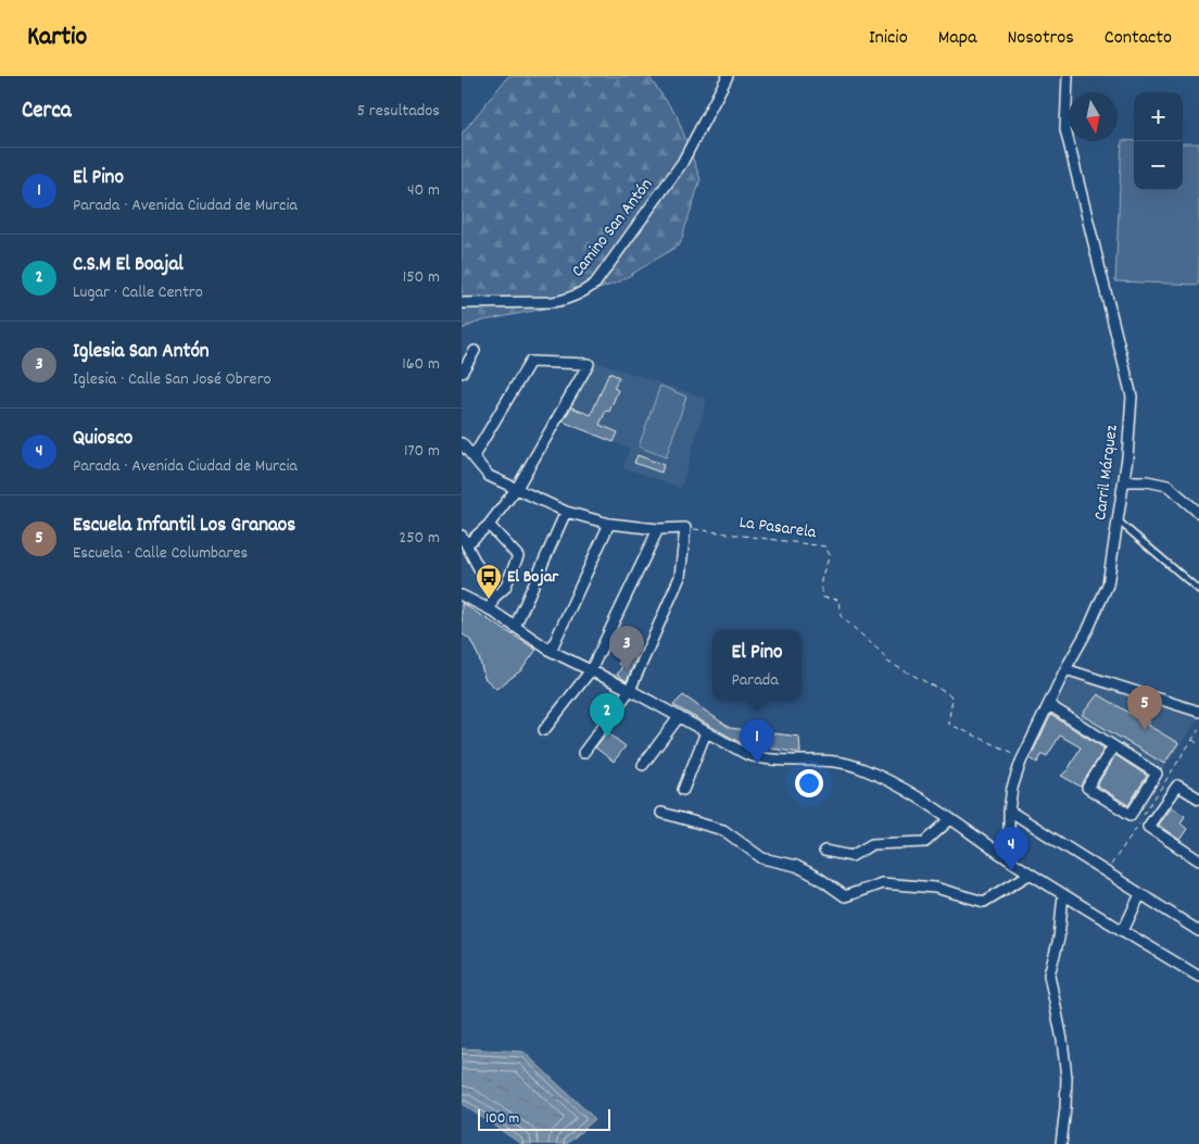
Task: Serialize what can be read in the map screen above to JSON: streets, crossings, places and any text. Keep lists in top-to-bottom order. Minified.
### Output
{"streets":{"street":["Camino San Antón","Carril Márquez"],"path":["La Pasarela"]},"crossings":[["Carril Márquez","La Pasarela"]],"places":{"bus stop":["El Bojar"]},"scale_bar":"100 m","north":"bottom","page":{"header":"Kartio","nav":["Inicio","Mapa","Nosotros","Contacto"],"heading":["Cerca","5 resultados"],"map_buttons":["+","−"],"list":[{"mark":"1","name":"El Pino","note":"Parada · Avenida Ciudad de Murcia","value":"40 m"},{"mark":"2","name":"C.S.M El Boajal","note":"Lugar · Calle Centro","value":"150 m"},{"mark":"3","name":"Iglesia San Antón","note":"Iglesia · Calle San José Obrero","value":"160 m"},{"mark":"4","name":"Quiosco","note":"Parada · Avenida Ciudad de Murcia","value":"170 m"},{"mark":"5","name":"Escuela Infantil Los Granaos","note":"Escuela · Calle Columbares","value":"250 m"}],"pins":["3","5","2","1","4"],"popup":["El Pino","Parada"],"scale":"100 m"}}
